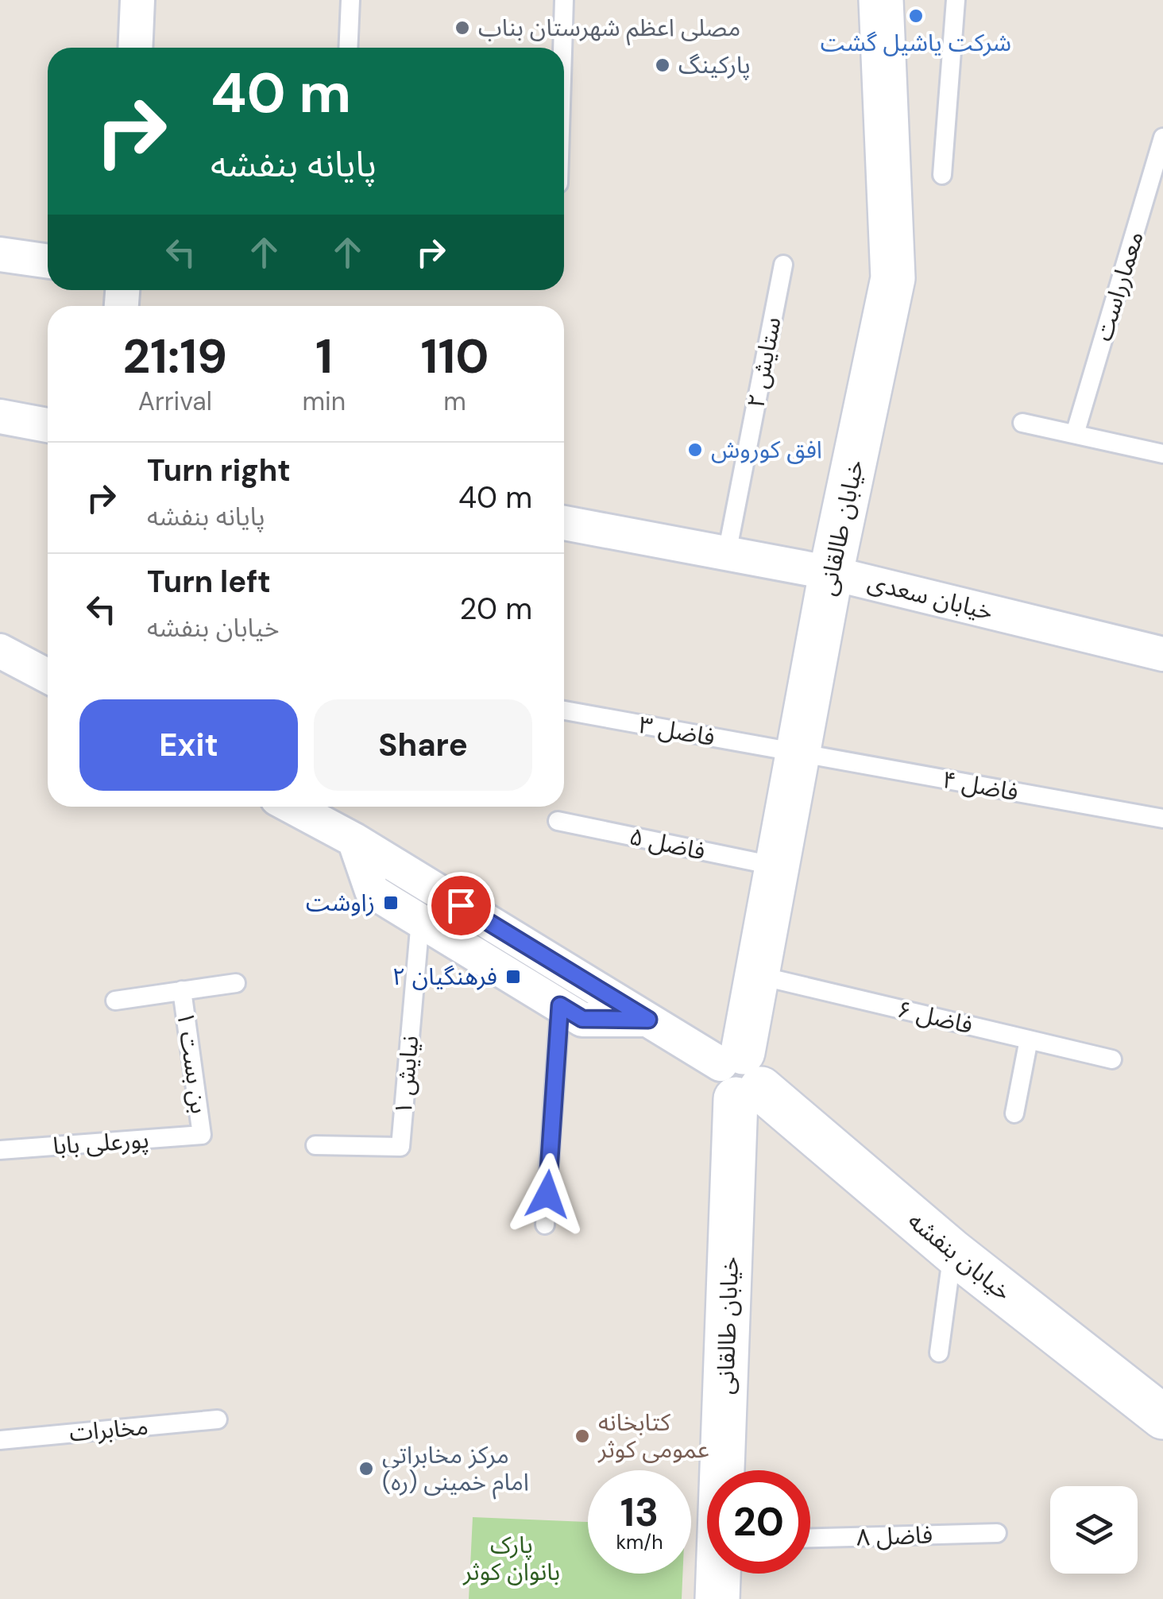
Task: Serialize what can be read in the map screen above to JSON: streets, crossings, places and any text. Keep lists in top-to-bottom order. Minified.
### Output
{"streets":{"main road":["خیابان طالقانی","خیابان بنفشه"],"street":["خیابان سعدی"],"lane":["معمارراست","ستایش ۲","فاضل ۳","فاضل ۴","فاضل ۵","فاضل ۶","بن بست ۱","نیایش ۱","پورعلی بابا","مخابرات","فاضل ۸"]},"crossings":[["ستایش ۲","خیابان سعدی"],["خیابان طالقانی","خیابان سعدی"],["خیابان طالقانی","فاضل ۳"],["خیابان طالقانی","فاضل ۴"],["خیابان طالقانی","فاضل ۵"],["خیابان طالقانی","فاضل ۶"],["خیابان طالقانی","خیابان بنفشه"],["فاضل ۳","فاضل ۴"],["بن بست ۱","پورعلی بابا"]],"parks":["پارک بانوان کوثر"],"places":{"other":["شرکت یاشیل گشت","مصلی اعظم شهرستان بناب","پارکینگ","افق کوروش","کتابخانه عمومی کوثر","مرکز مخابراتی امام خمینی (ره)"],"transit":["زاوشت","فرهنگیان ۲"]},"page":{"turn":["40 m","پایانه بنفشه"],"eta":["21:19","Arrival","1","min","110","m"],"list":[{"name":"Turn right","note":"پایانه بنفشه","value":"40 m"},{"name":"Turn left","note":"خیابان بنفشه","value":"20 m"}],"buttons":["Exit","Share"],"speed":"13 km/h","limit":"20"}}
